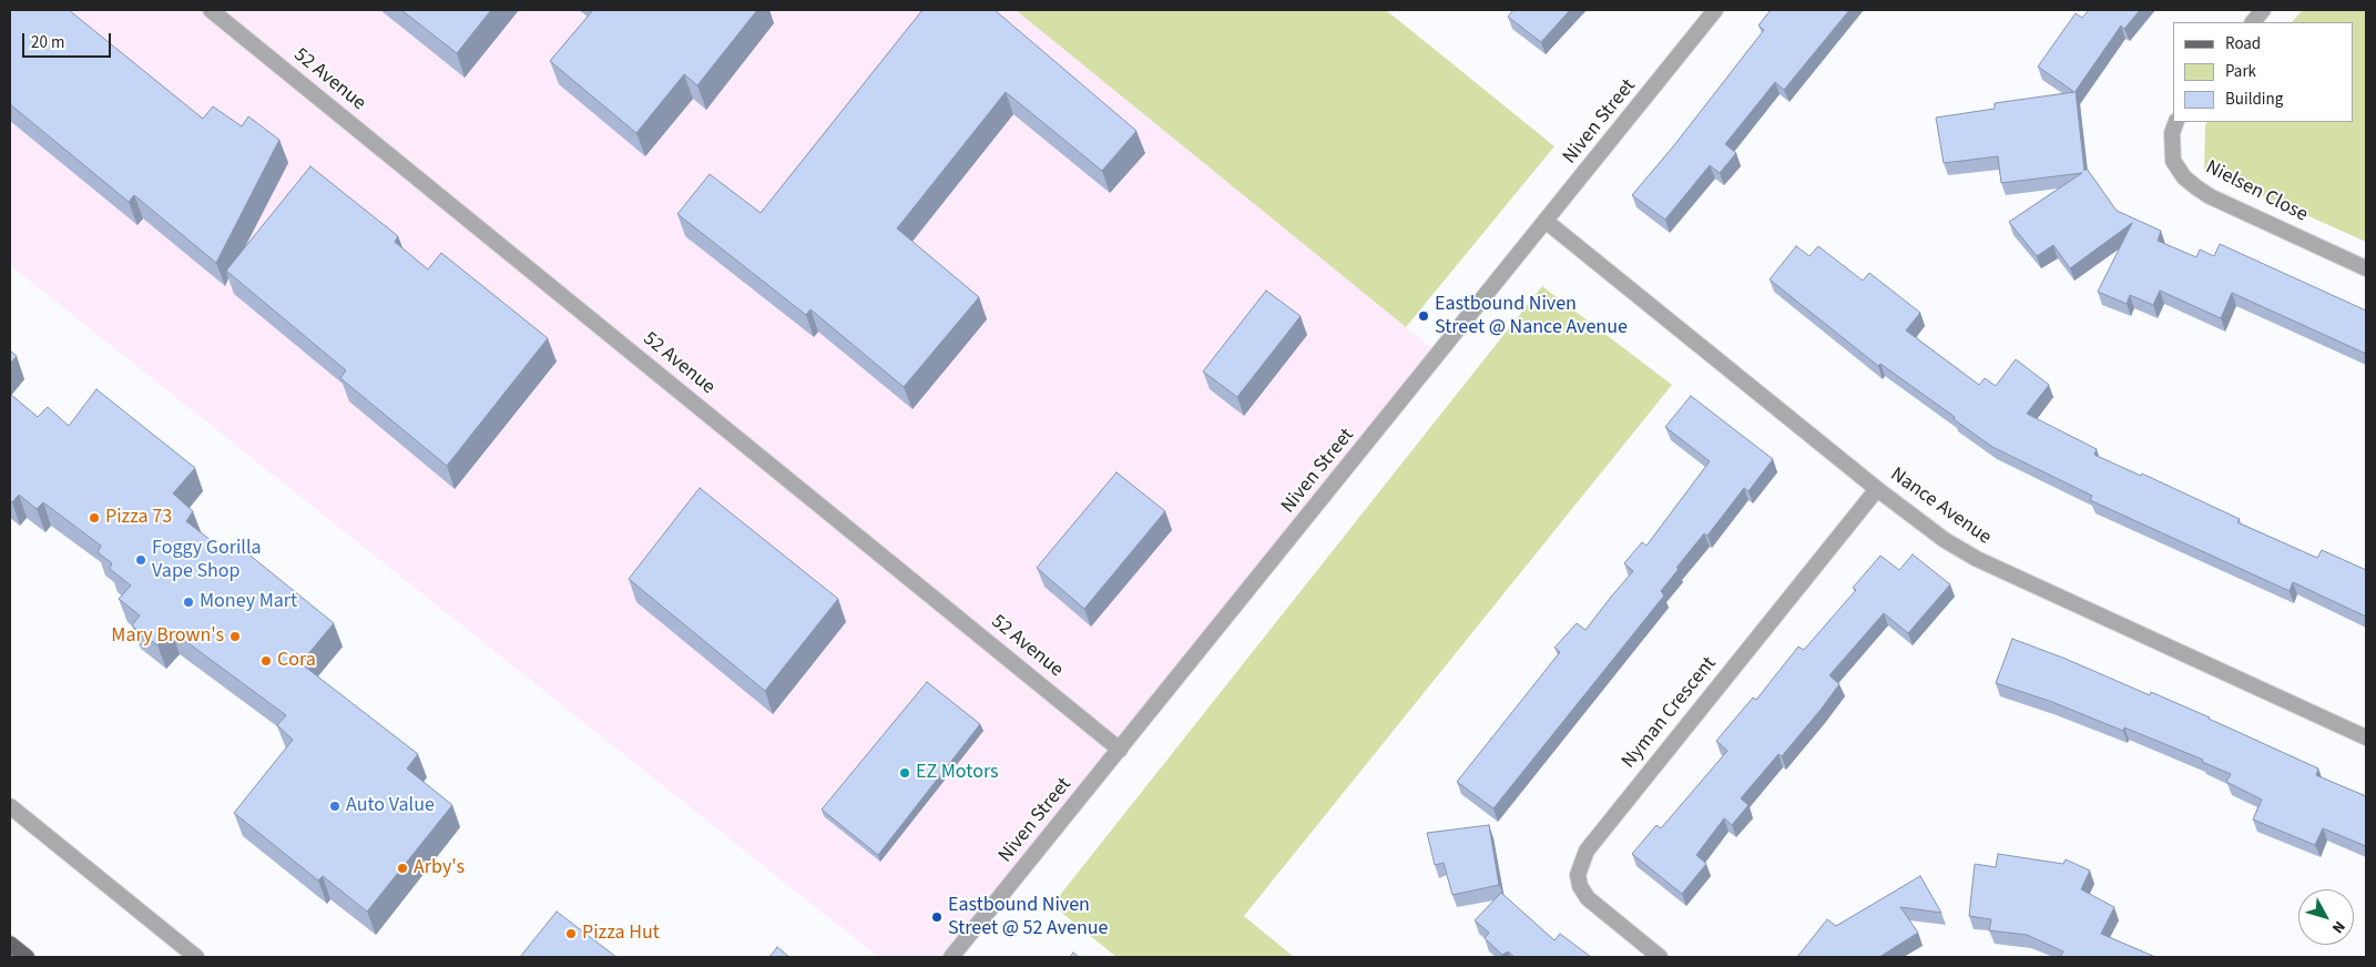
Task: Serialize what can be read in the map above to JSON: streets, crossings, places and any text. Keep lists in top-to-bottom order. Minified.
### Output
{"streets":{"street":["52 Avenue","Niven Street","Nielsen Close","Nance Avenue","Nyman Crescent"]},"crossings":[["52 Avenue","Niven Street"],["Niven Street","Nance Avenue"],["Nance Avenue","Nyman Crescent"]],"places":["Eastbound Niven Street @ Nance Avenue","Pizza 73","Foggy Gorilla Vape Shop","Money Mart","Mary Brown's","Cora","EZ Motors","Auto Value","Arby's","Eastbound Niven Street @ 52 Avenue","Pizza Hut"],"legend":["Road","Park","Building"],"scale_bar":"20 m","north":"bottom right"}
